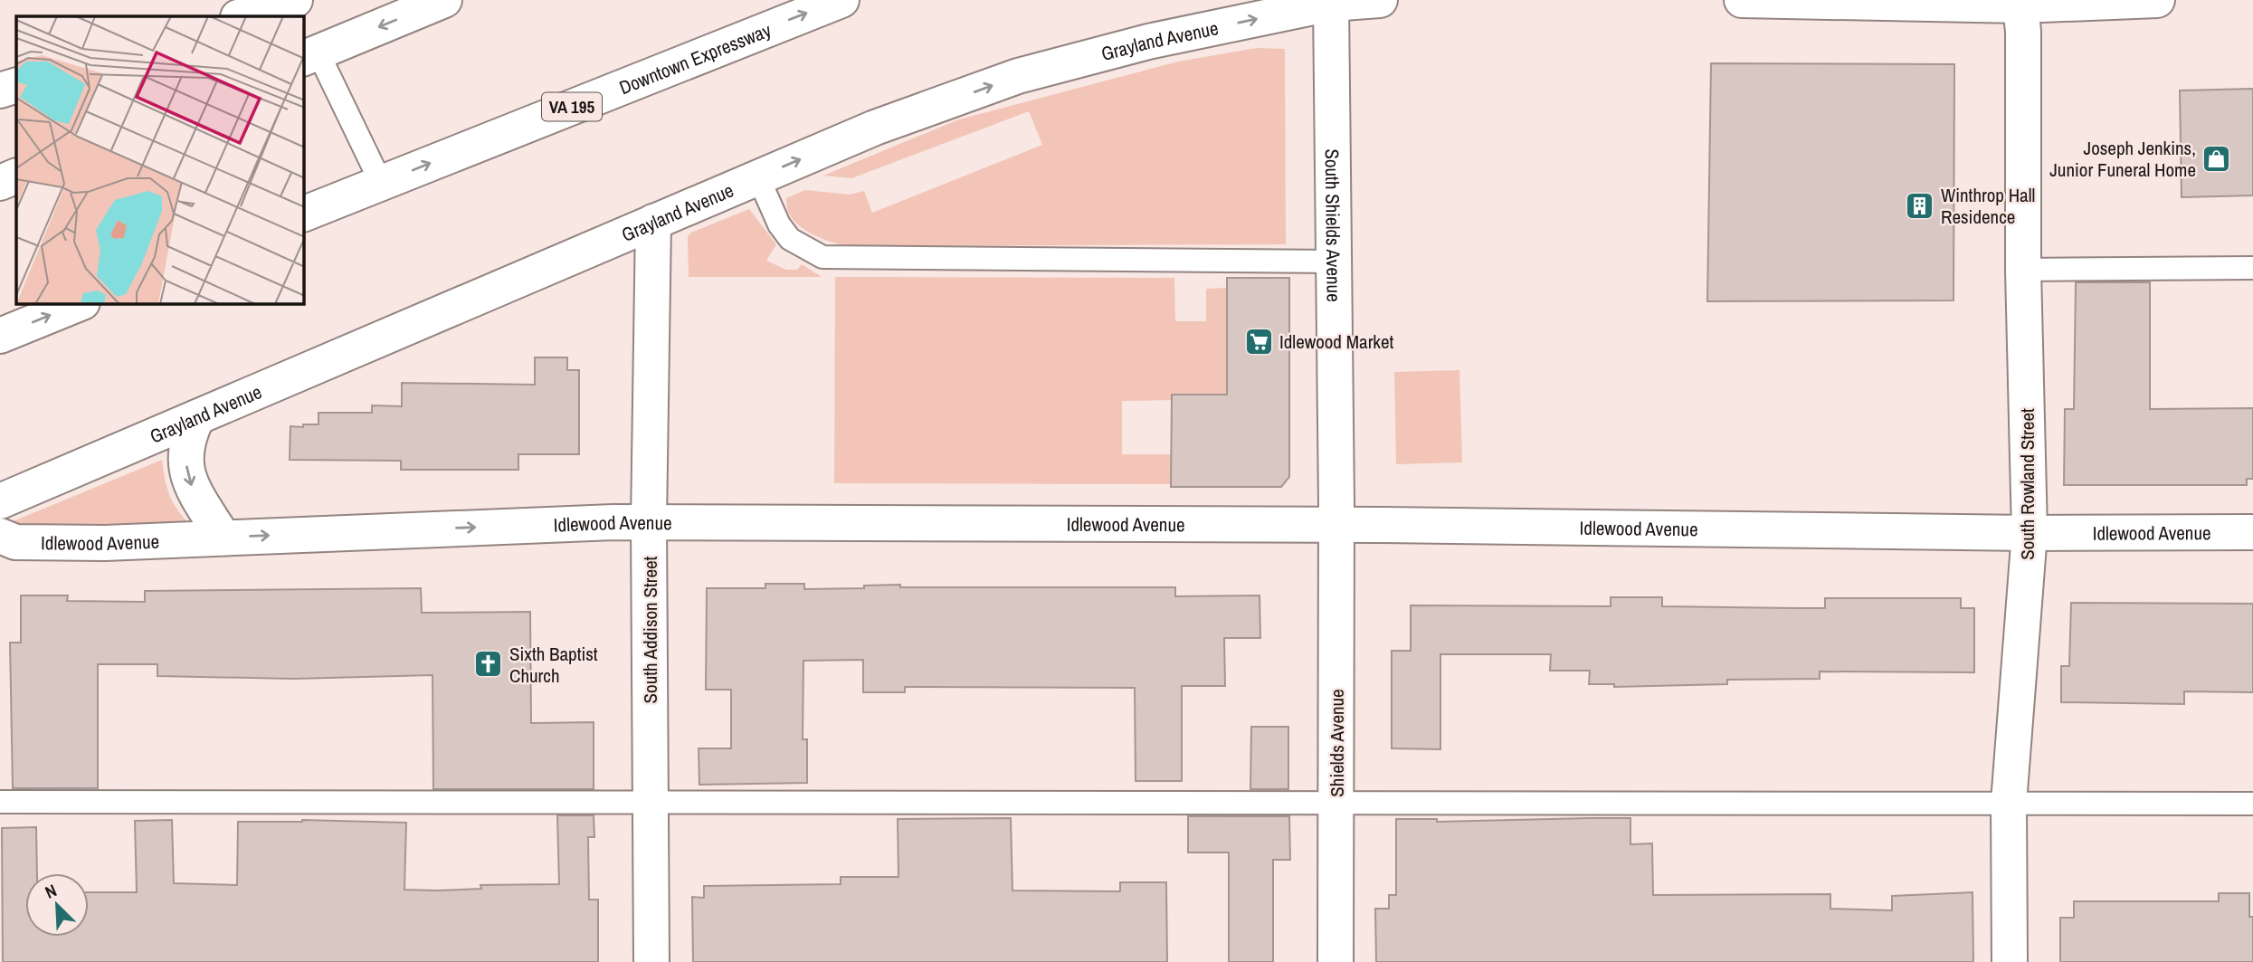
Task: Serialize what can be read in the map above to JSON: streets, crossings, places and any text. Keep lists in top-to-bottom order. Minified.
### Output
{"streets":{"main road":["Grayland Avenue","Downtown Expressway","VA 195","South Shields Avenue","South Rowland Street","Idlewood Avenue","South Addison Street","Shields Avenue"]},"crossings":[["Grayland Avenue","South Shields Avenue"],["Grayland Avenue","South Addison Street"],["South Shields Avenue","Idlewood Avenue"],["South Shields Avenue","Shields Avenue"],["South Rowland Street","Idlewood Avenue"],["Idlewood Avenue","South Addison Street"],["Idlewood Avenue","Shields Avenue"]],"one_way":["Grayland Avenue","Downtown Expressway"],"places":{"shop":["Joseph Jenkins, Junior Funeral Home"],"building":["Winthrop Hall Residence"],"supermarket":["Idlewood Market"],"church":["Sixth Baptist Church"]},"north":"top left"}
